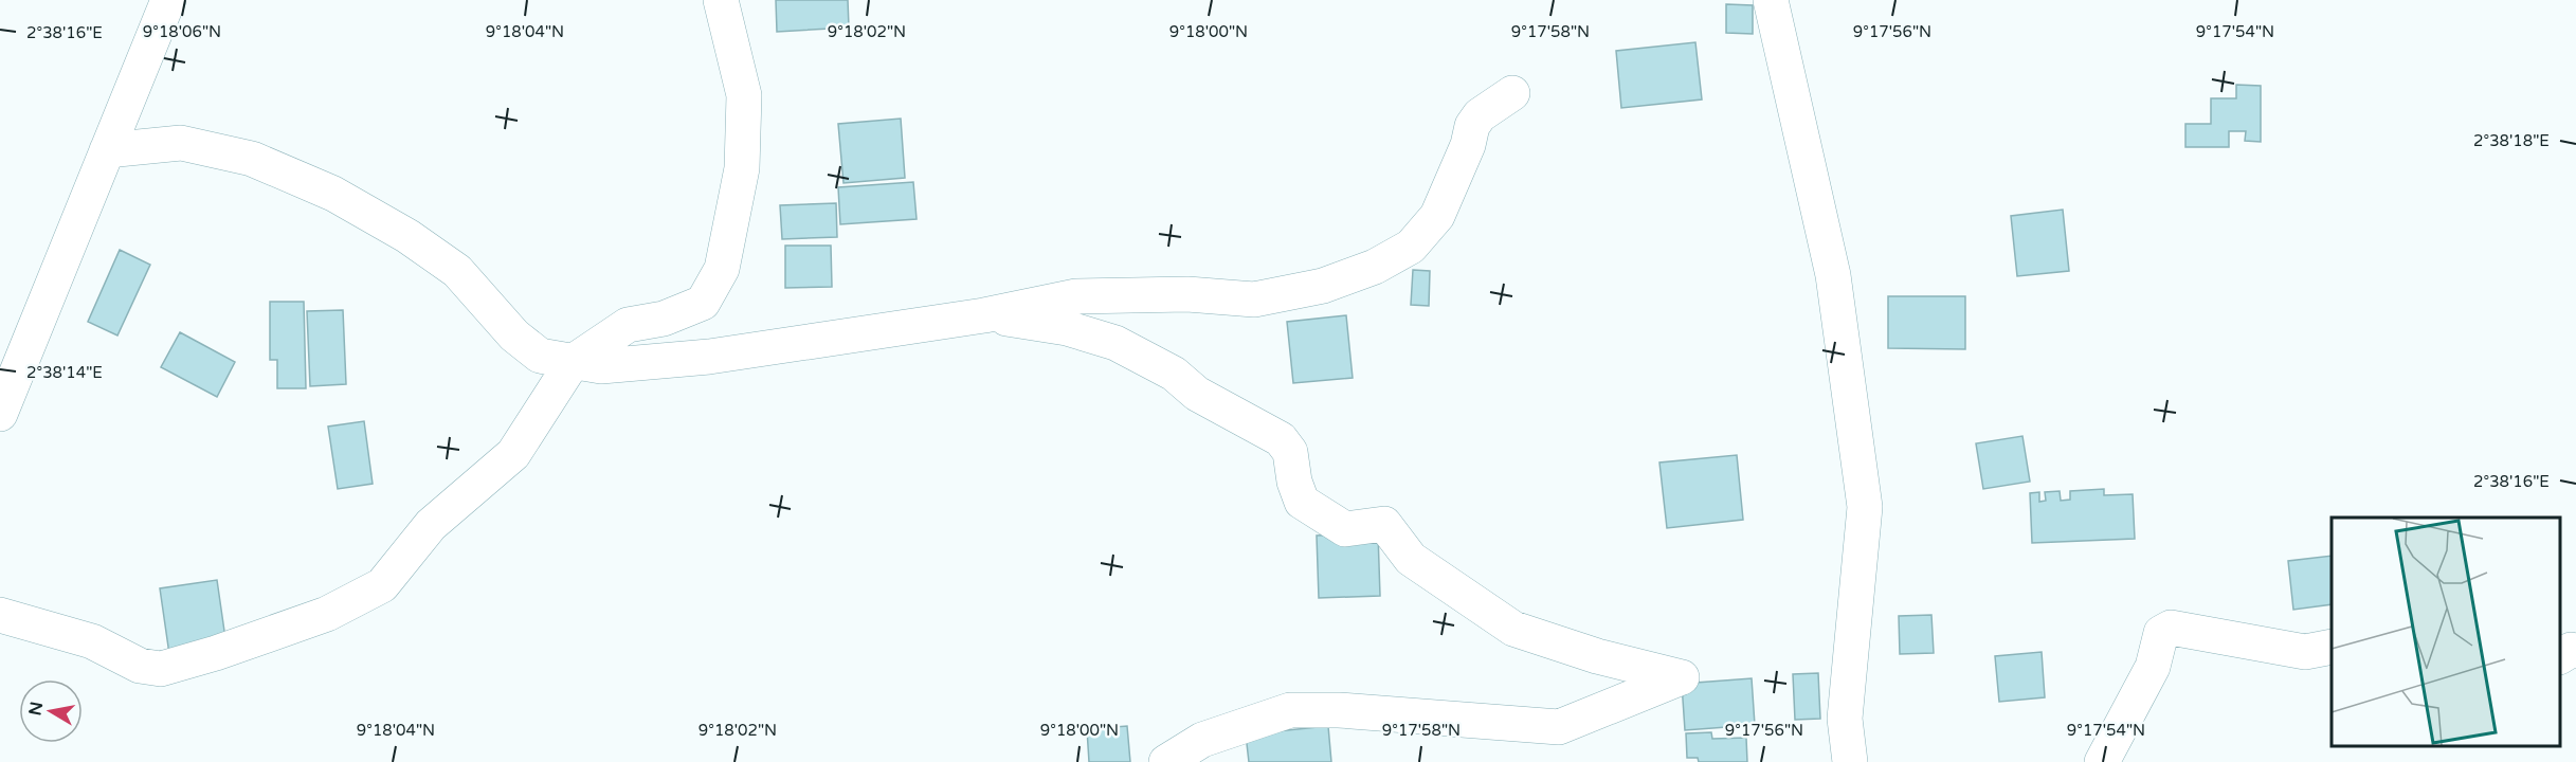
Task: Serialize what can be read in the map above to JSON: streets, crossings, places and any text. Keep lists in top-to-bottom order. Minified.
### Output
{"north":"left","coordinates":["9°18'06\"N","9°18'04\"N","9°18'00\"N","9°17'58\"N","9°18'02\"N","9°17'56\"N","9°17'54\"N","2°38'16\"E","2°38'18\"E","2°38'14\"E"]}
